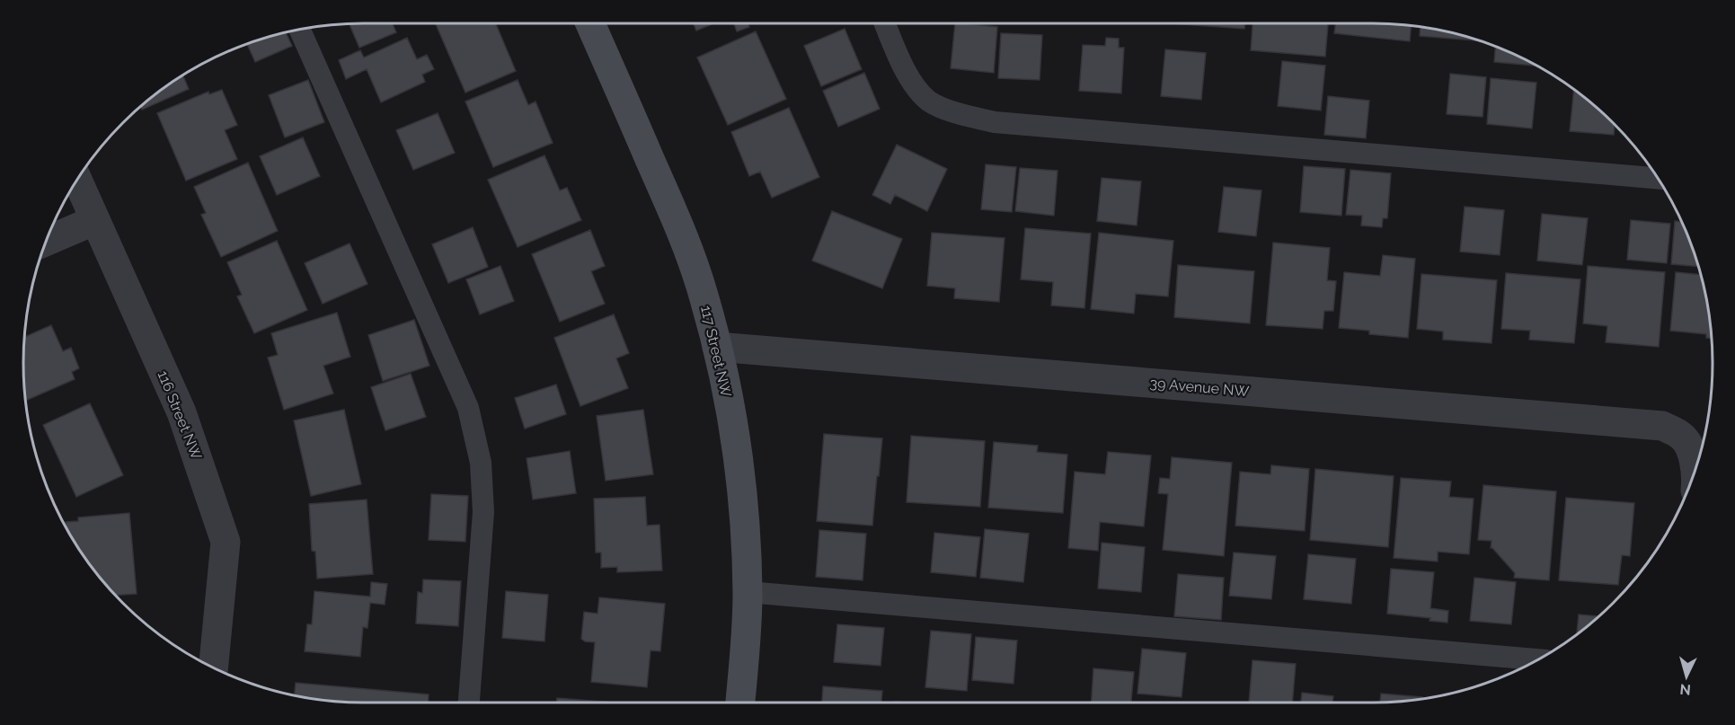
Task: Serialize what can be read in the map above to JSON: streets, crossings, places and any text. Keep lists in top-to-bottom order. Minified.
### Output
{"streets":{"street":["117 Street NW","39 Avenue NW","116 Street NW"]},"crossings":[["117 Street NW","39 Avenue NW"]],"north":"bottom"}
